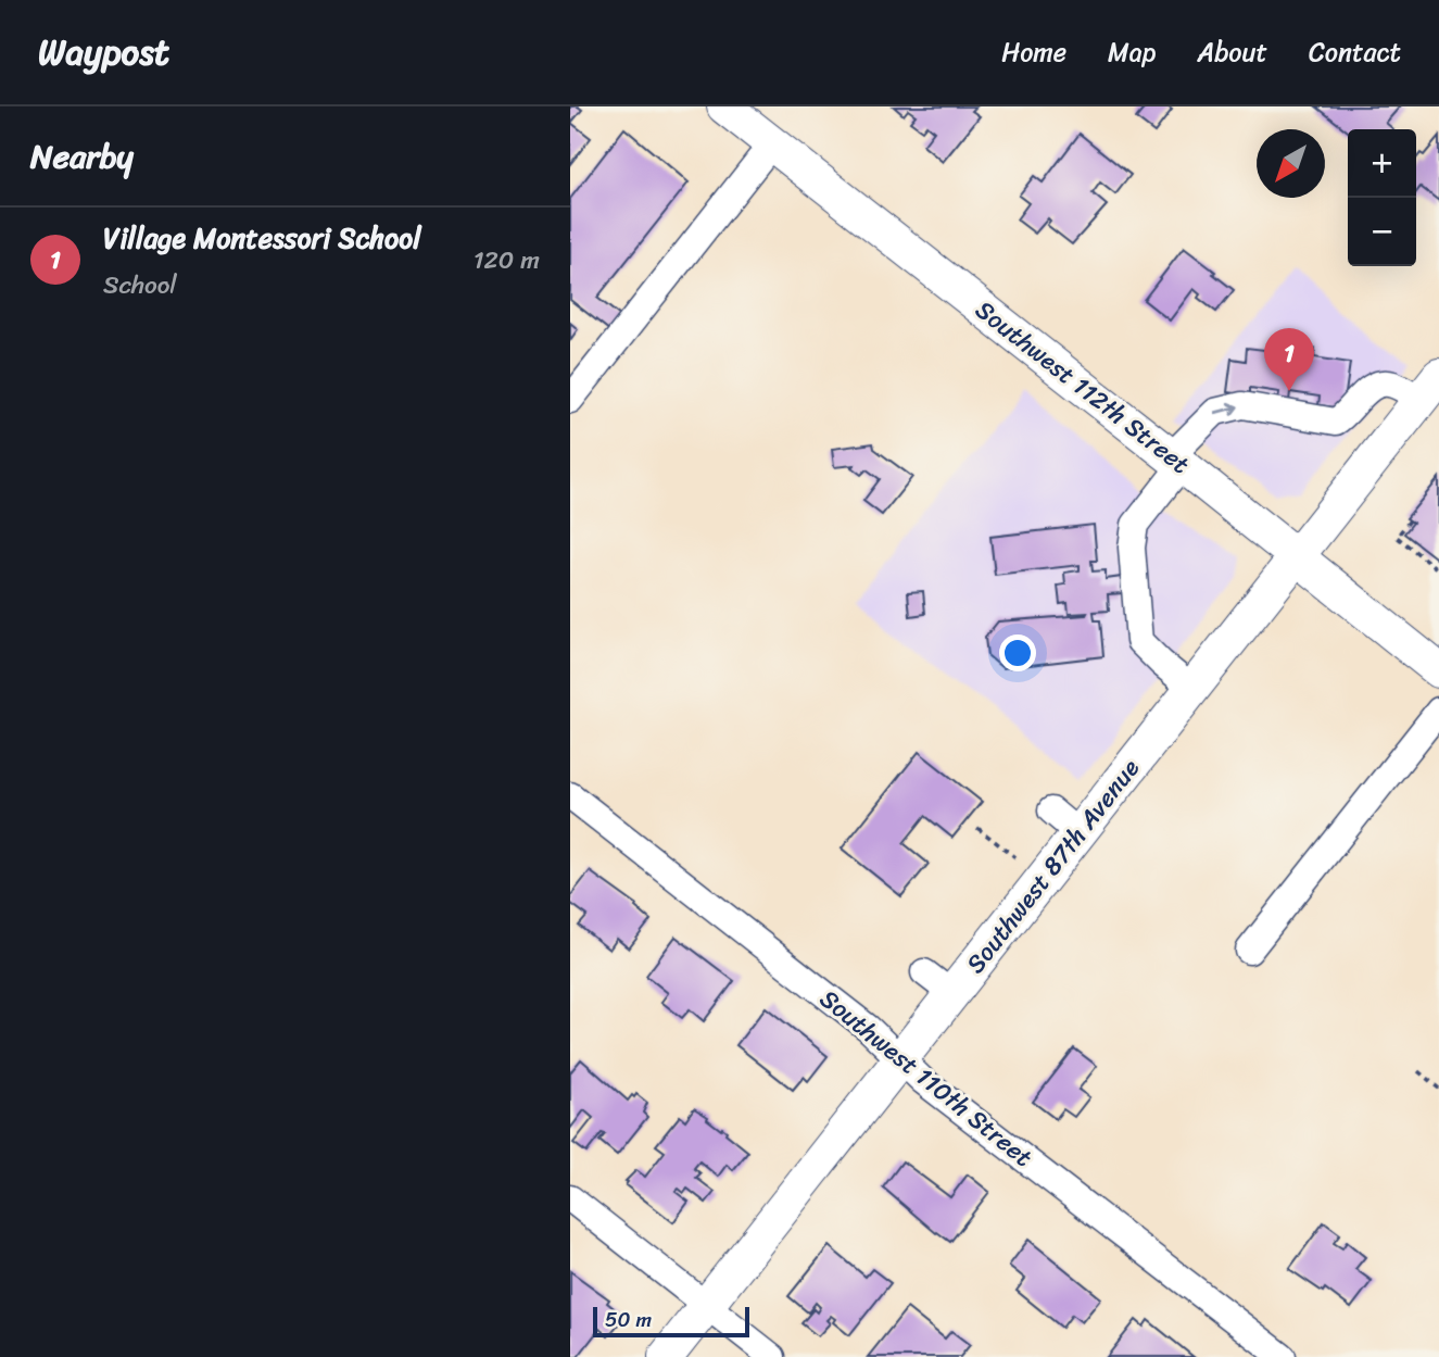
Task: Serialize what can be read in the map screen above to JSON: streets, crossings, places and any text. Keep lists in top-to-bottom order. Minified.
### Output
{"streets":{"main road":["Southwest 112th Street","Southwest 87th Avenue"],"street":["Southwest 110th Street"]},"crossings":[["Southwest 112th Street","Southwest 87th Avenue"],["Southwest 87th Avenue","Southwest 110th Street"]],"scale_bar":"50 m","north":"bottom left","page":{"header":"Waypost","nav":["Home","Map","About","Contact"],"heading":"Nearby","map_buttons":["+","−"],"list":[{"mark":"1","name":"Village Montessori School","note":"School","value":"120 m"}],"pins":"1","scale":"50 m"}}
